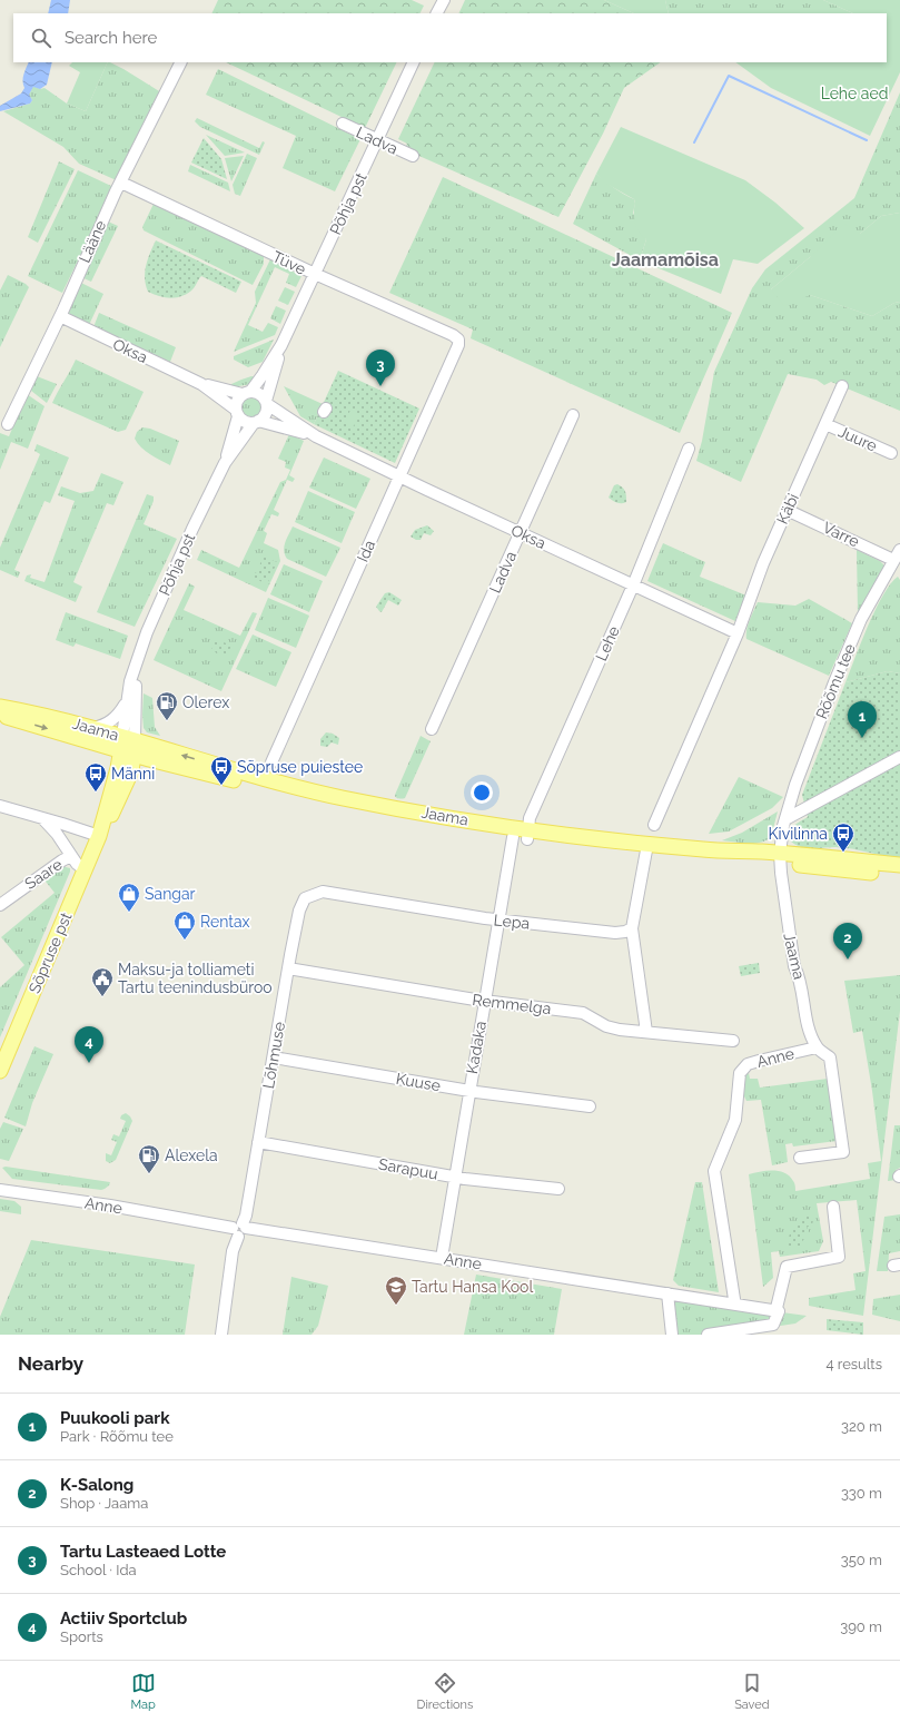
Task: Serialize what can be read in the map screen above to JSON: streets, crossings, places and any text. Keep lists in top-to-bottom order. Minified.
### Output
{"streets":{"main road":["Jaama","Sõpruse pst"],"street":["Ladva","Põhja pst","Lääne","Tüve","Oksa","Juure","Käbi","Varre","Ida","Lehe","Rõõmu tee","Saare","Lepa","Remmelga","Kadaka","Lõhmuse","Anne","Kuuse","Sarapuu"]},"crossings":[["Ladva","Põhja pst"],["Ladva","Oksa"],["Põhja pst","Tüve"],["Põhja pst","Oksa"],["Põhja pst","Jaama"],["Põhja pst","Sõpruse pst"],["Lääne","Tüve"],["Lääne","Oksa"],["Tüve","Ida"],["Oksa","Käbi"],["Oksa","Ida"],["Oksa","Lehe"],["Juure","Käbi"],["Käbi","Varre"],["Varre","Rõõmu tee"],["Lehe","Jaama"],["Rõõmu tee","Jaama"],["Jaama","Sõpruse pst"],["Jaama","Kadaka"],["Jaama","Anne"],["Saare","Sõpruse pst"],["Lepa","Kadaka"],["Lepa","Lõhmuse"],["Remmelga","Kadaka"],["Remmelga","Lõhmuse"],["Kadaka","Anne"],["Kadaka","Kuuse"],["Kadaka","Sarapuu"],["Lõhmuse","Anne"],["Lõhmuse","Kuuse"],["Lõhmuse","Sarapuu"]],"districts":["Jaamamõisa"],"parks":["Lehe aed"],"places":{"fuel station":["Olerex","Alexela"],"bus stop":["Sõpruse puiestee","Männi","Kivilinna"],"shop":["Sangar","Rentax"],"public building":["Maksu-ja tolliameti Tartu teenindusbüroo"],"school or university":["Tartu Hansa Kool"]},"page":{"search":"Search here","pins":["3","1","2","4"],"heading":["Nearby","4 results"],"list":[{"mark":"1","name":"Puukooli park","note":"Park · Rõõmu tee","value":"320 m"},{"mark":"2","name":"K-Salong","note":"Shop · Jaama","value":"330 m"},{"mark":"3","name":"Tartu Lasteaed Lotte","note":"School · Ida","value":"350 m"},{"mark":"4","name":"Actiiv Sportclub","note":"Sports","value":"390 m"}],"nav":["Map","Directions","Saved"]}}
